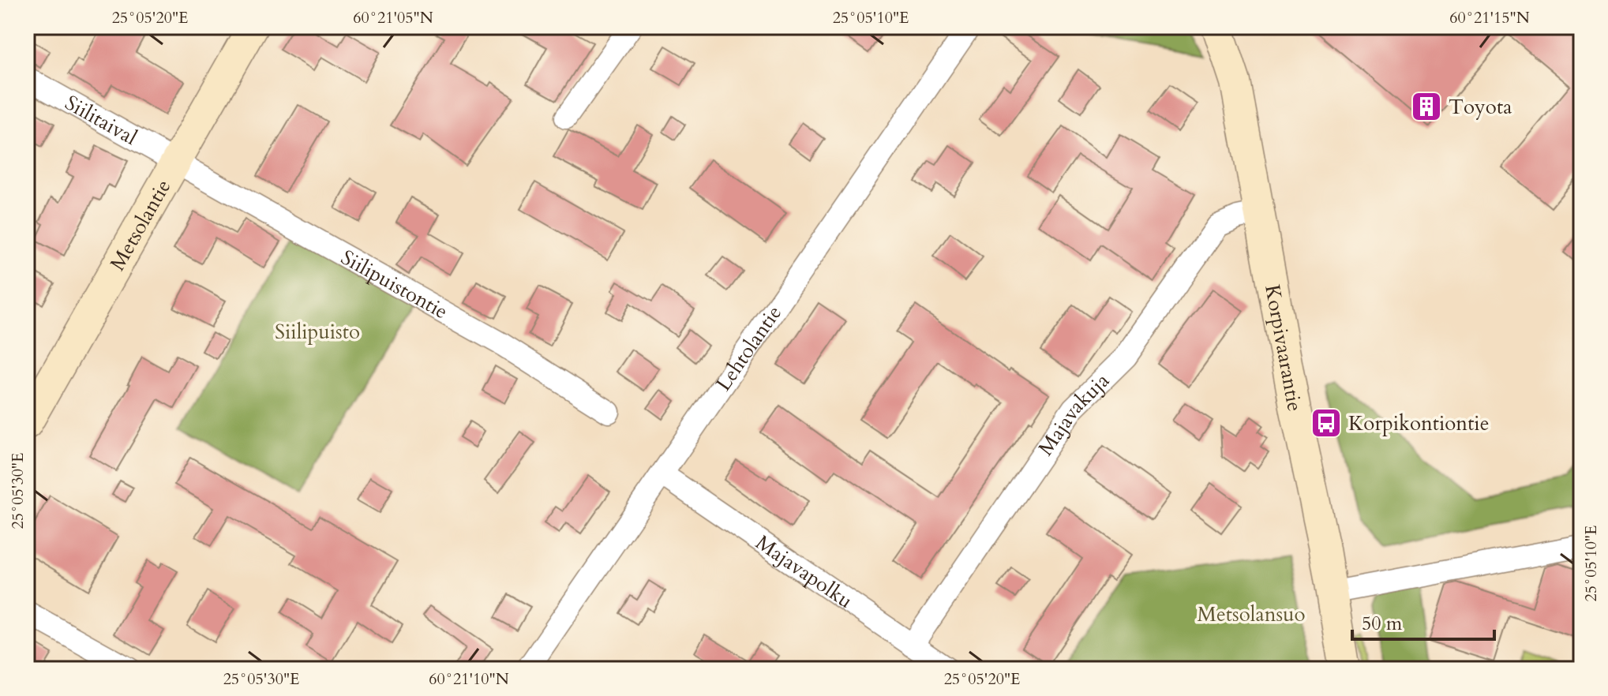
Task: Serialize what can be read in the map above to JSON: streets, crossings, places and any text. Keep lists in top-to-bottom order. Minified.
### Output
{"streets":{"street":["Siilitaival","Metsolantie","Siilipuistontie","Korpivaarantie","Lehtolantie","Majavakuja","Majavapolku"]},"crossings":[["Siilitaival","Metsolantie"],["Siilitaival","Siilipuistontie"],["Metsolantie","Siilipuistontie"],["Korpivaarantie","Majavakuja"],["Lehtolantie","Majavapolku"],["Majavakuja","Majavapolku"]],"parks":["Siilipuisto","Metsolansuo"],"places":{"building":["Toyota"],"bus stop":["Korpikontiontie"]},"scale_bar":"50 m","coordinates":["25°05'20\"E","60°21'05\"N","25°05'10\"E","60°21'15\"N","25°05'30\"E","60°21'10\"N"]}
